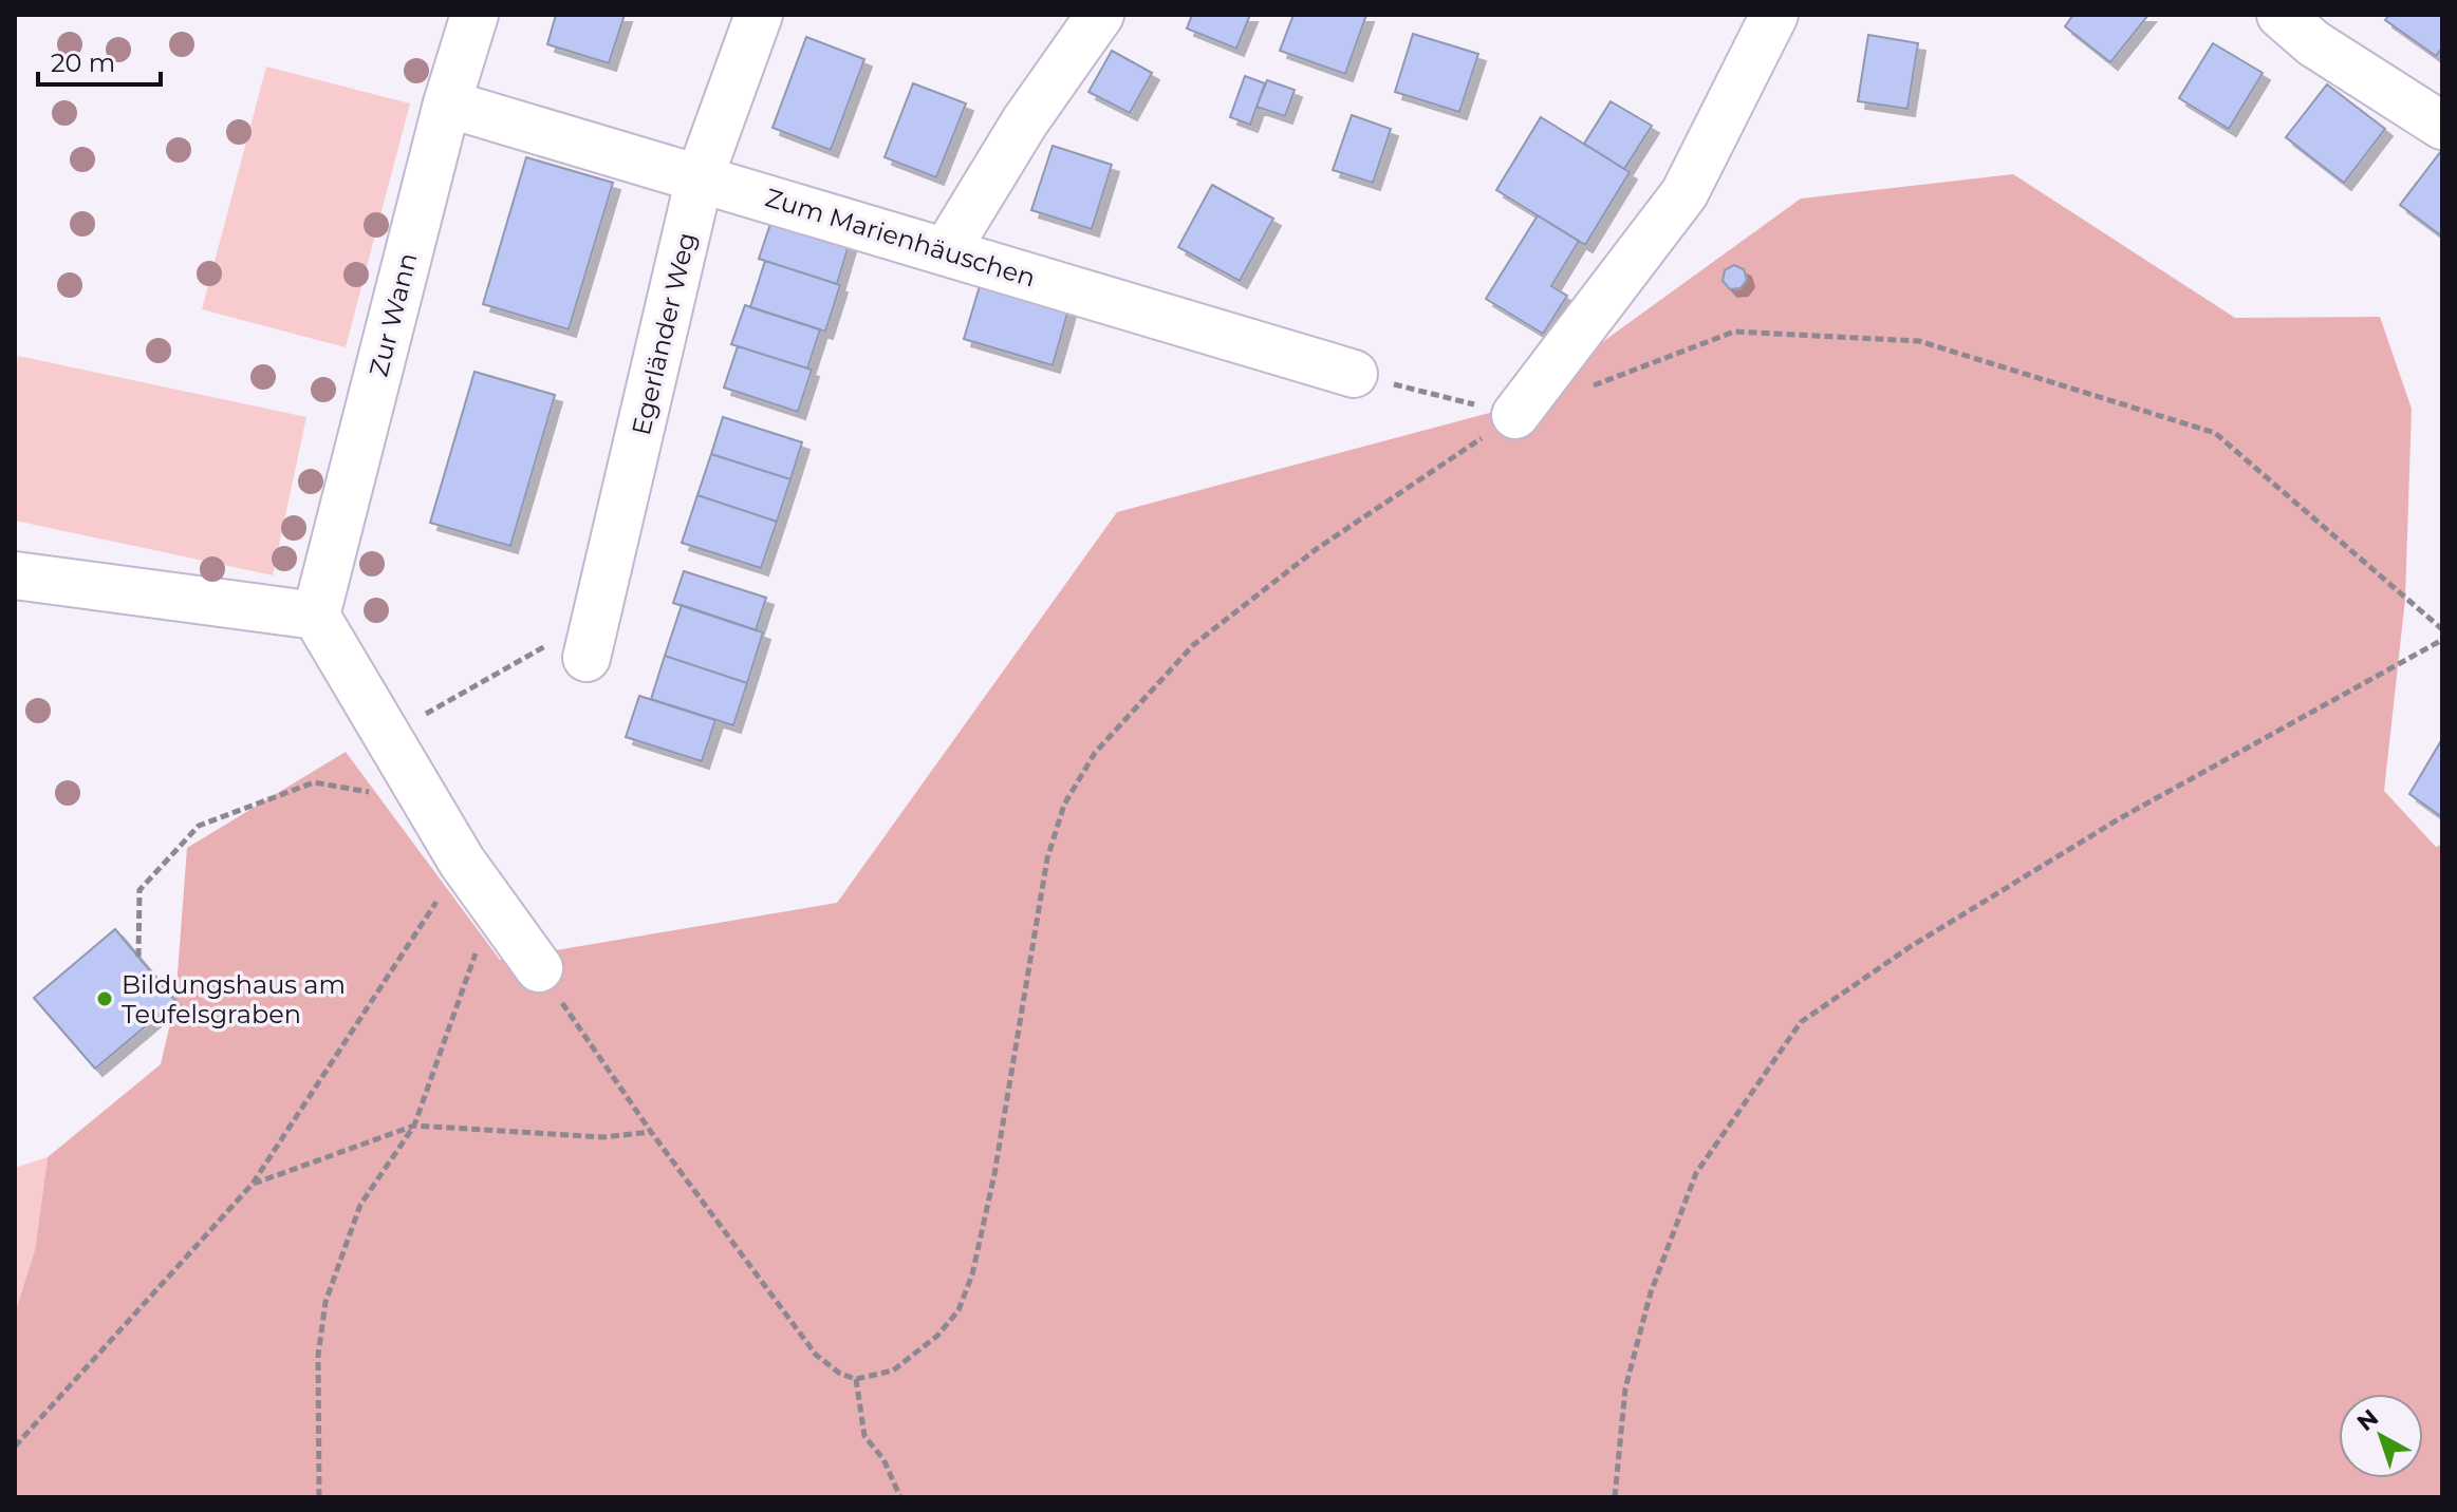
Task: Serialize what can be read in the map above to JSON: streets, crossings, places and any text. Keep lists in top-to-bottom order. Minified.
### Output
{"streets":{"street":["Zum Marienhäuschen","Zur Wann","Egerländer Weg"]},"crossings":[["Zum Marienhäuschen","Zur Wann"],["Zum Marienhäuschen","Egerländer Weg"]],"places":["Bildungshaus am Teufelsgraben"],"scale_bar":"20 m","north":"top left"}
